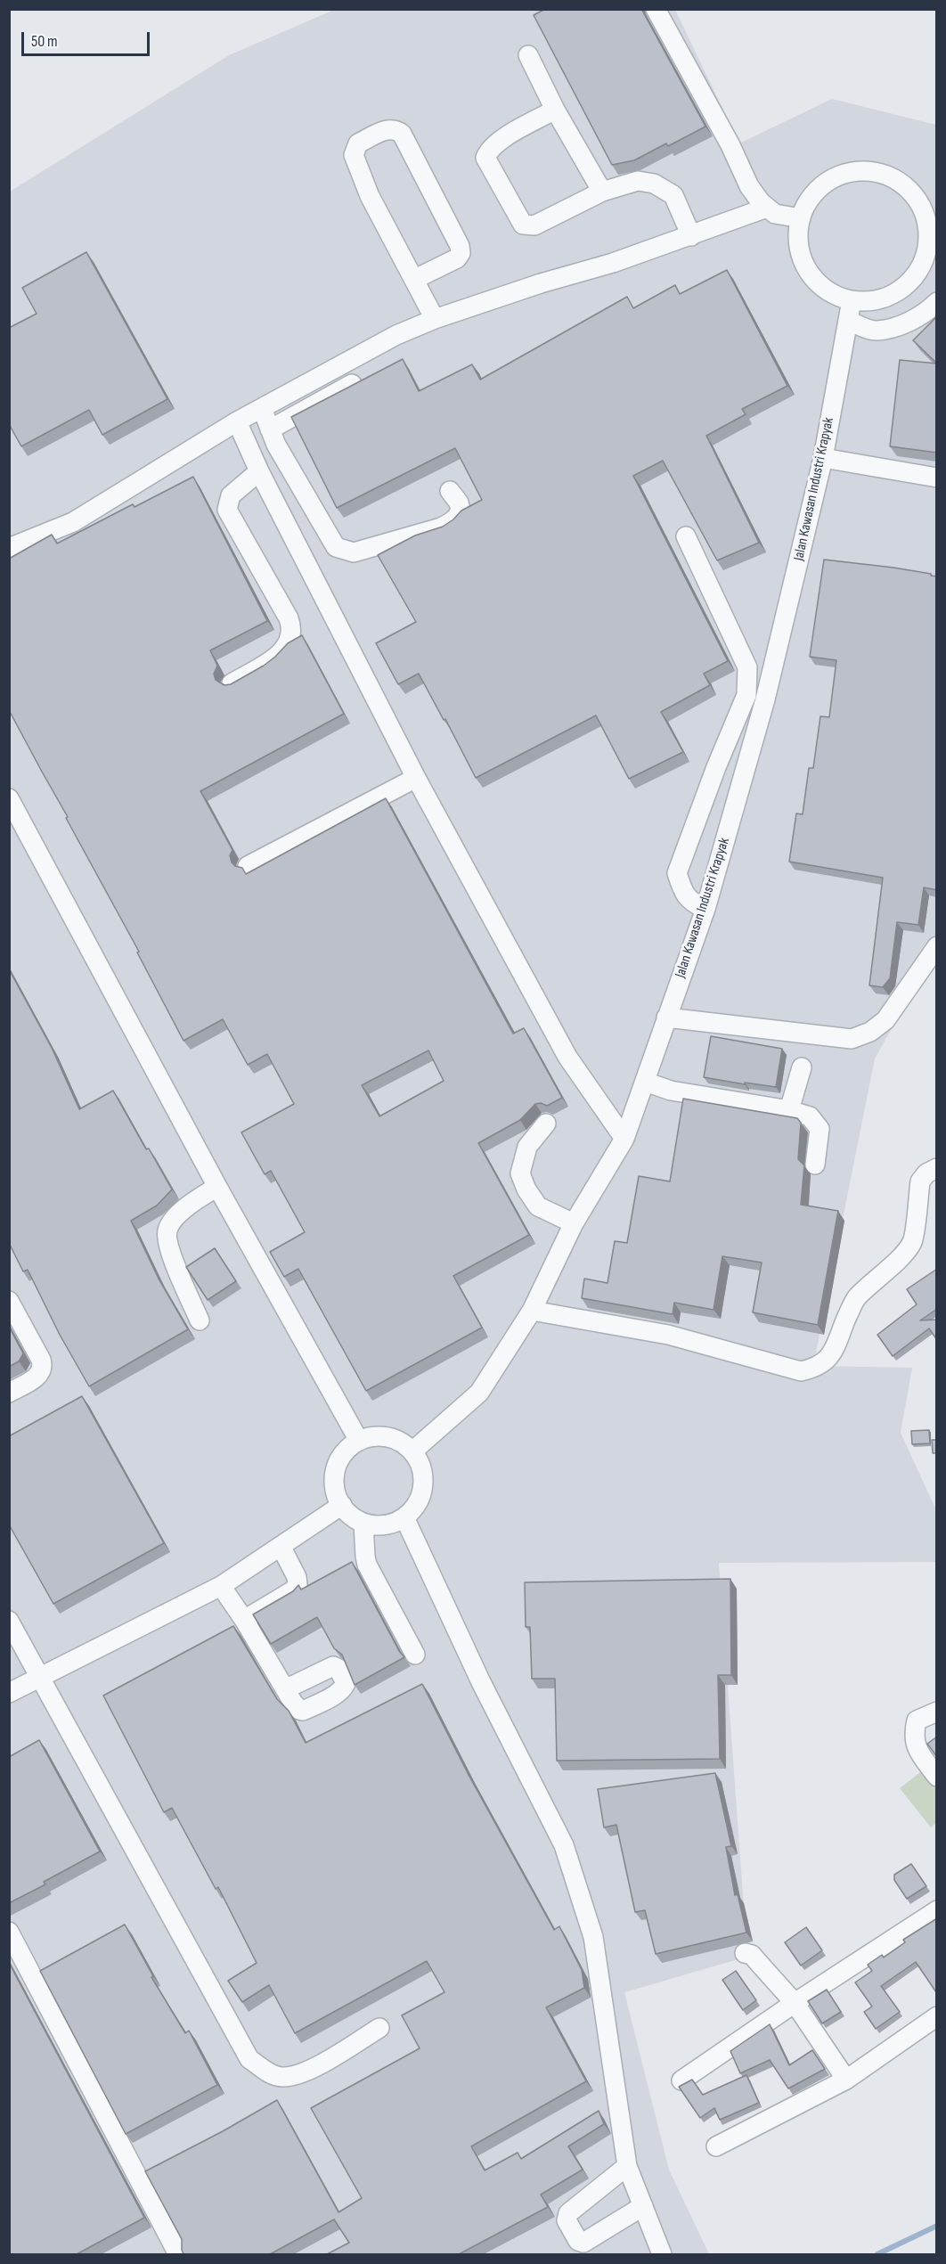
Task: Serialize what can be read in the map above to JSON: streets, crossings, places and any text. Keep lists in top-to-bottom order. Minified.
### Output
{"streets":{"street":["Jalan Kawasan Industri Krapyak"]},"scale_bar":"50 m"}
